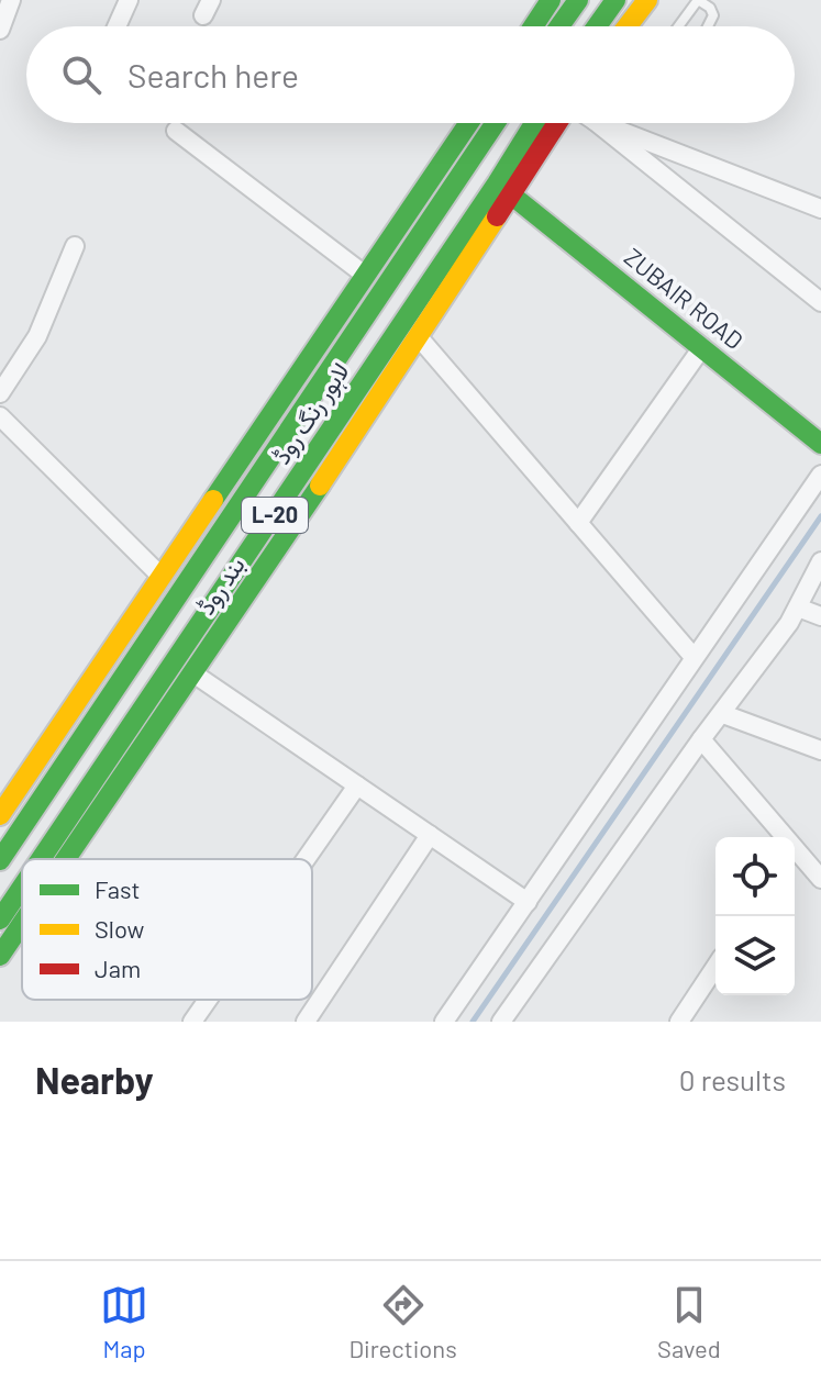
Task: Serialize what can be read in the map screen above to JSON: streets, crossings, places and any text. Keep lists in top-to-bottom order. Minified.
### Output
{"streets":{"main road":["ZUBAIR ROAD","لاہور رنگ روڈ","L-20","بند روڈ"]},"crossings":[["ZUBAIR ROAD","بند روڈ"]],"legend":["Fast","Slow","Jam"],"page":{"search":"Search here","heading":["Nearby","0 results"],"nav":["Map","Directions","Saved"]}}
